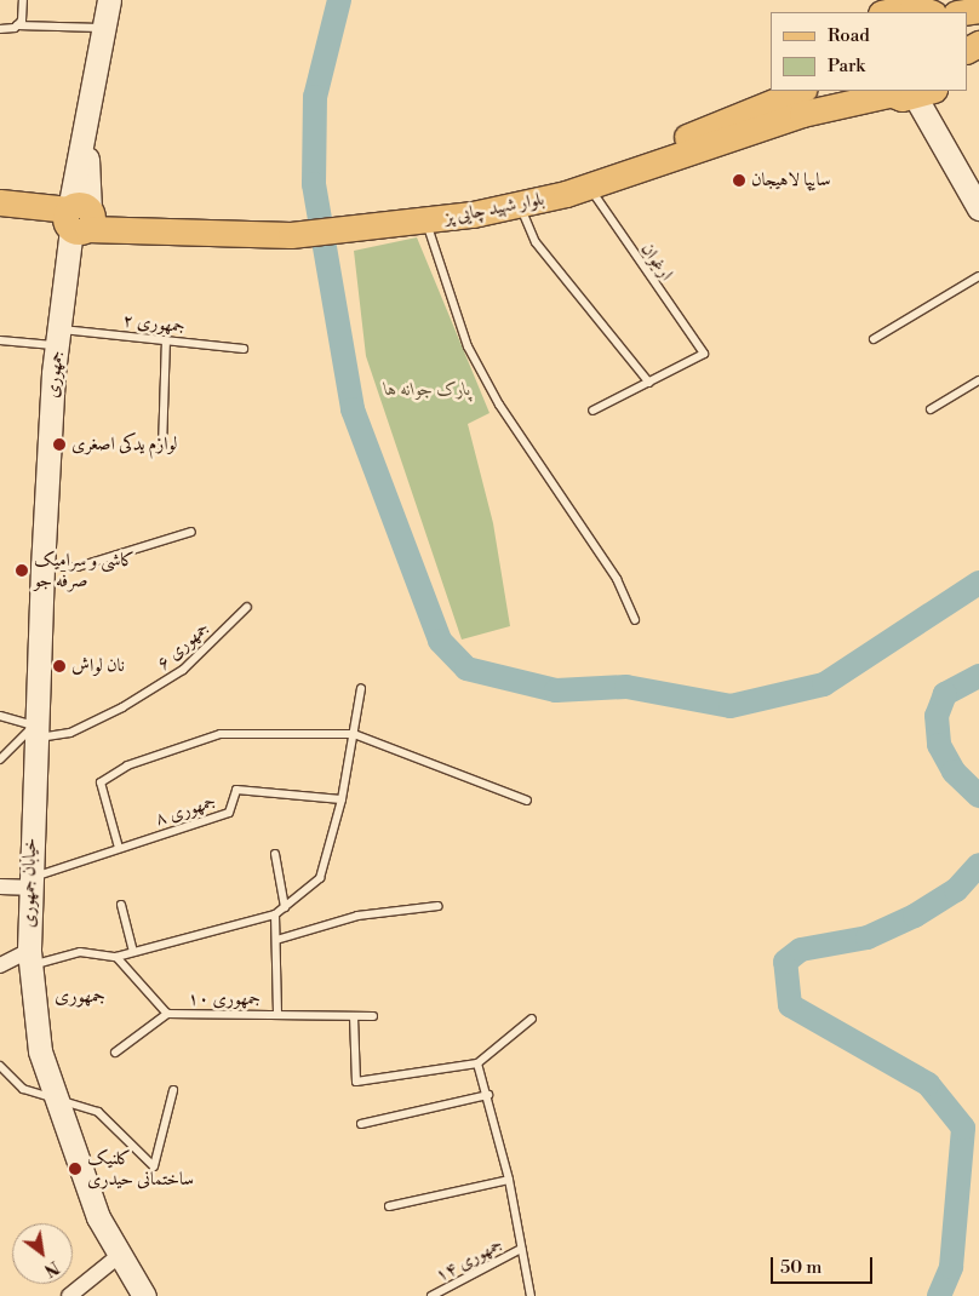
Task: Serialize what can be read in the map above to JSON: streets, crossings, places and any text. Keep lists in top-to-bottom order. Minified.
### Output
{"streets":{"main road":["بلوار شهید چایی پز","جمهوری","خیابان جمهوری"],"lane":["ارغوان","جمهوری ۲","جمهوری ۶","جمهوری ۸","جمهوری ۱۰","جمهوری ۱۴"]},"crossings":[["بلوار شهید چایی پز","ارغوان"],["بلوار شهید چایی پز","جمهوری"],["جمهوری ۲","جمهوری"],["جمهوری","خیابان جمهوری"],["جمهوری ۶","خیابان جمهوری"],["جمهوری ۸","خیابان جمهوری"]],"districts":["جمهوری"],"parks":["پارک جوانه ها"],"places":["سایپا لاهیجان","لوازم یدکی اصغری","کاشی و سرامیک صرفه جو","نان لواش","کلنیک ساختمانی حیدری"],"legend":["Road","Park"],"scale_bar":"50 m","north":"bottom right"}
